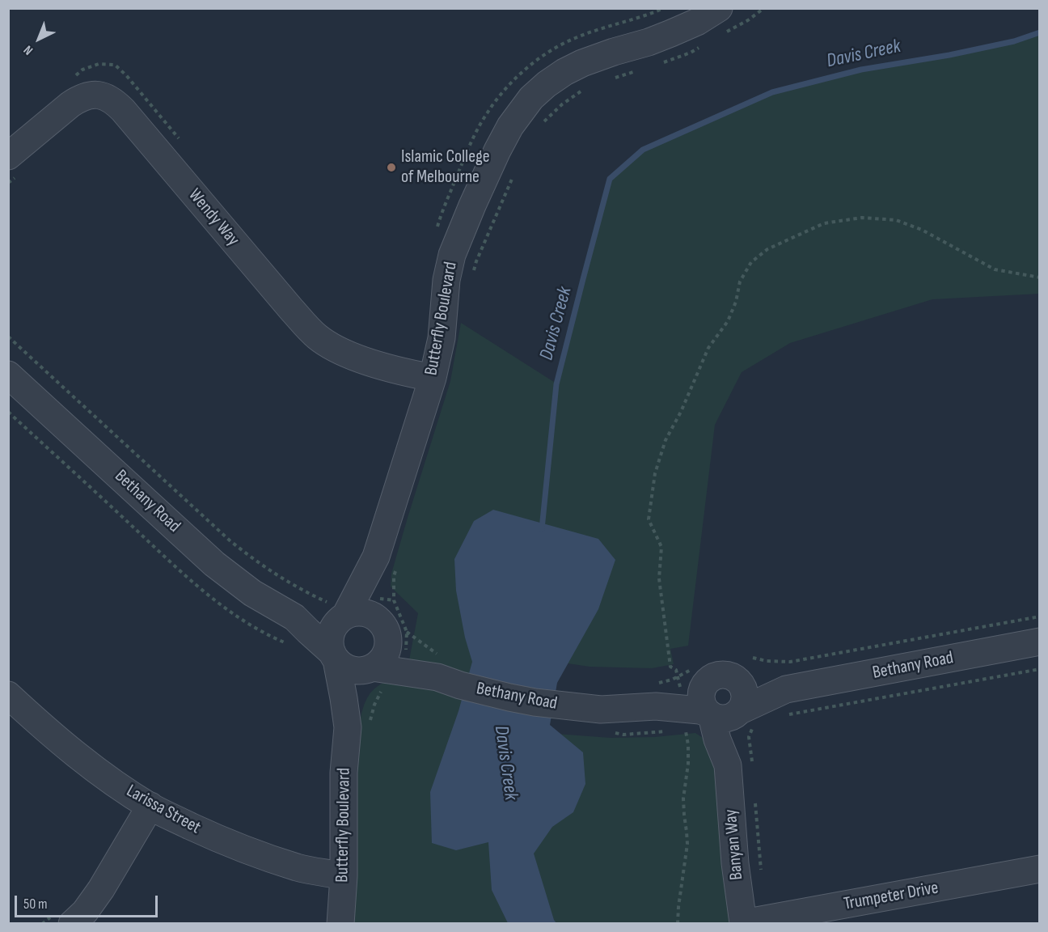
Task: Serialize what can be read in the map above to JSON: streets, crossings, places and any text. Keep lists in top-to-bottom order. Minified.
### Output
{"streets":{"street":["Wendy Way","Butterfly Boulevard","Bethany Road","Larissa Street","Banyan Way","Trumpeter Drive"]},"crossings":[["Wendy Way","Butterfly Boulevard"],["Butterfly Boulevard","Bethany Road"],["Butterfly Boulevard","Larissa Street"],["Bethany Road","Banyan Way"],["Banyan Way","Trumpeter Drive"]],"water":["Davis Creek"],"places":["Islamic College of Melbourne"],"scale_bar":"50 m","north":"bottom left"}
